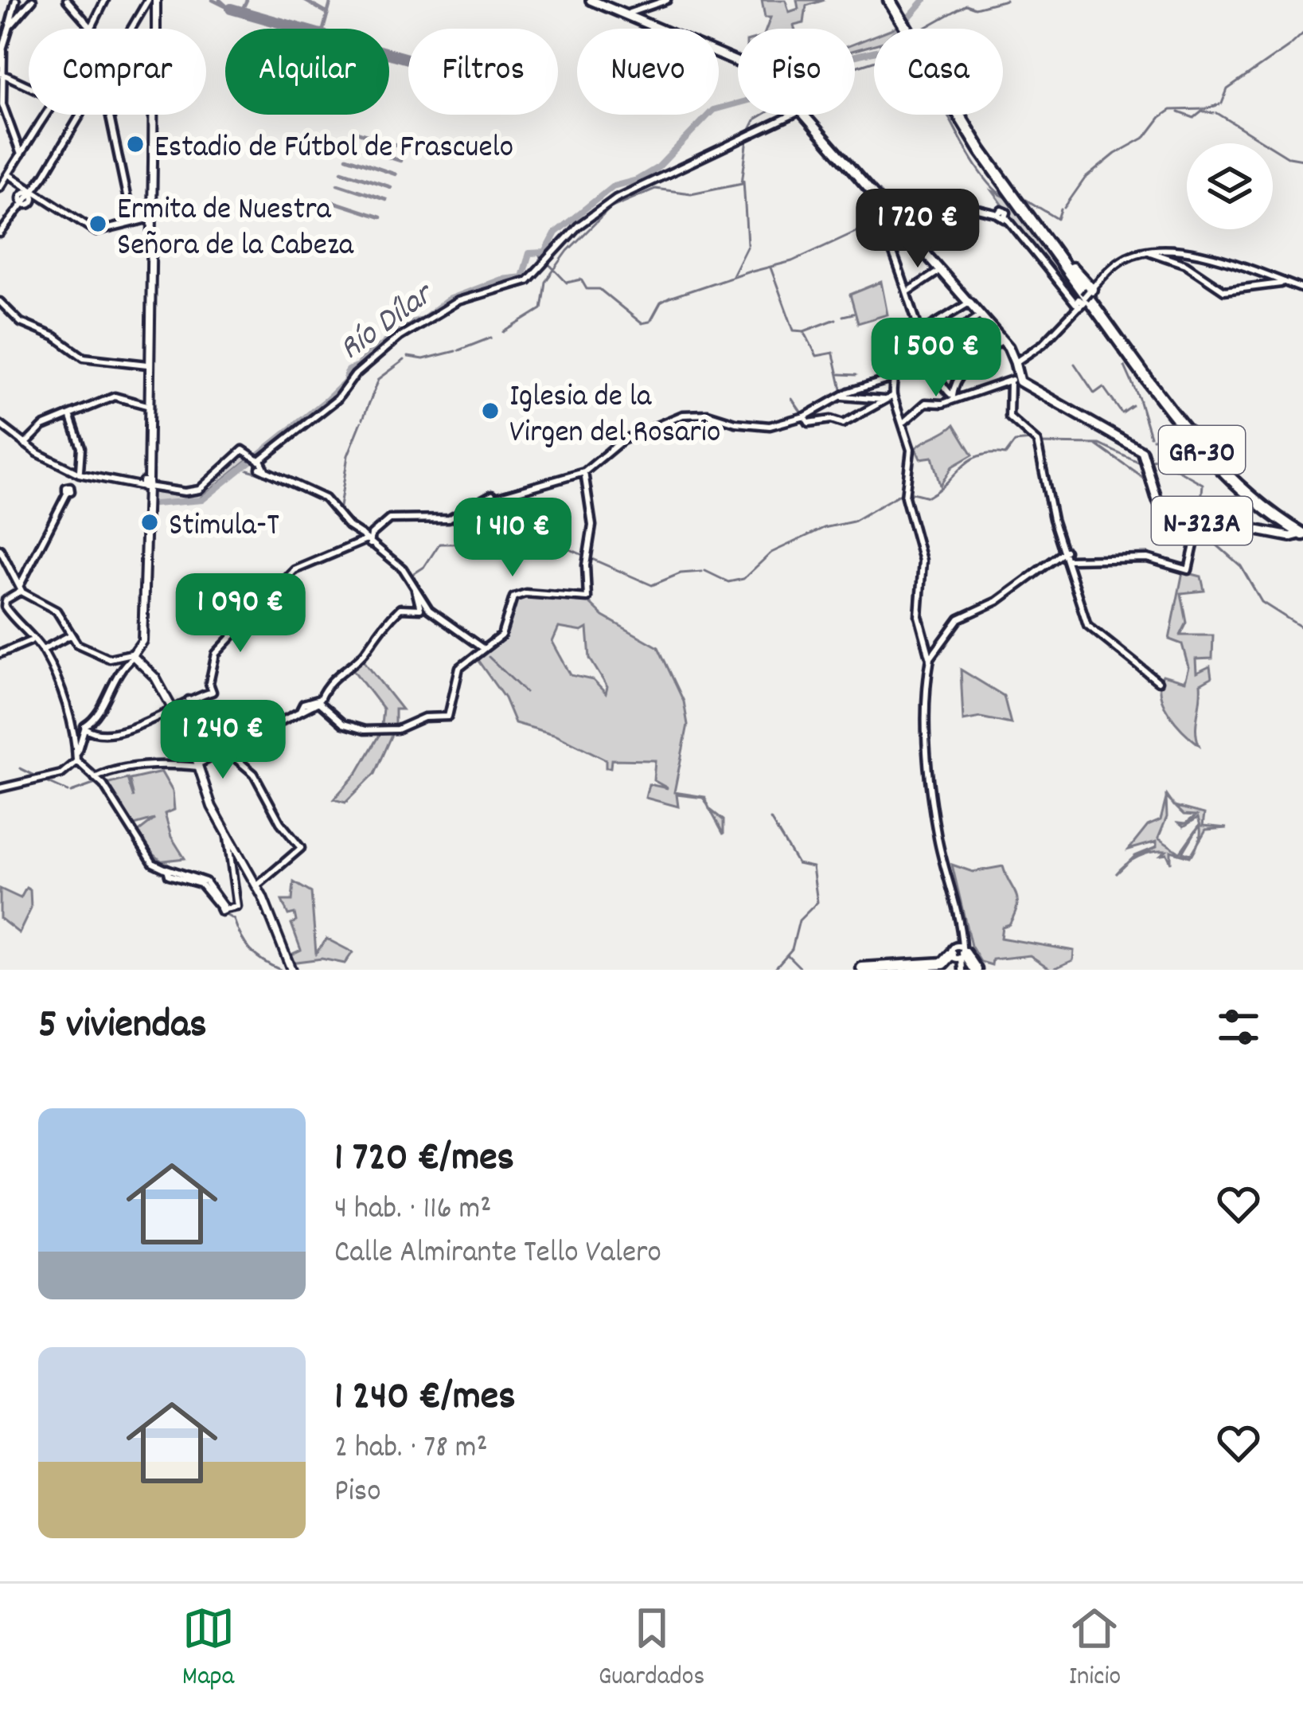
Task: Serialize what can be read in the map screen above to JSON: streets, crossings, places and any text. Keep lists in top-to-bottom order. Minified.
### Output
{"streets":{"highway":["GR-30"],"main road":["N-323A"]},"crossings":[["GR-30","N-323A"]],"water":["Río Dílar"],"places":["Estadio de Fútbol de Frascuelo","Ermita de Nuestra Señora de la Cabeza","Iglesia de la Virgen del Rosario","Stimula-T"],"page":{"chip":["Comprar","Alquilar","Filtros","Nuevo","Piso","Casa"],"price":["1 720 €","1 500 €","1 410 €","1 090 €","1 240 €"],"heading":"5 viviendas","list":[{"name":"1 720 €/mes","note":"4 hab. · 116 m² · Calle Almirante Tello Valero"},{"name":"1 240 €/mes","note":"2 hab. · 78 m² · Piso"}],"tabs":["Mapa","Guardados","Inicio"]}}
